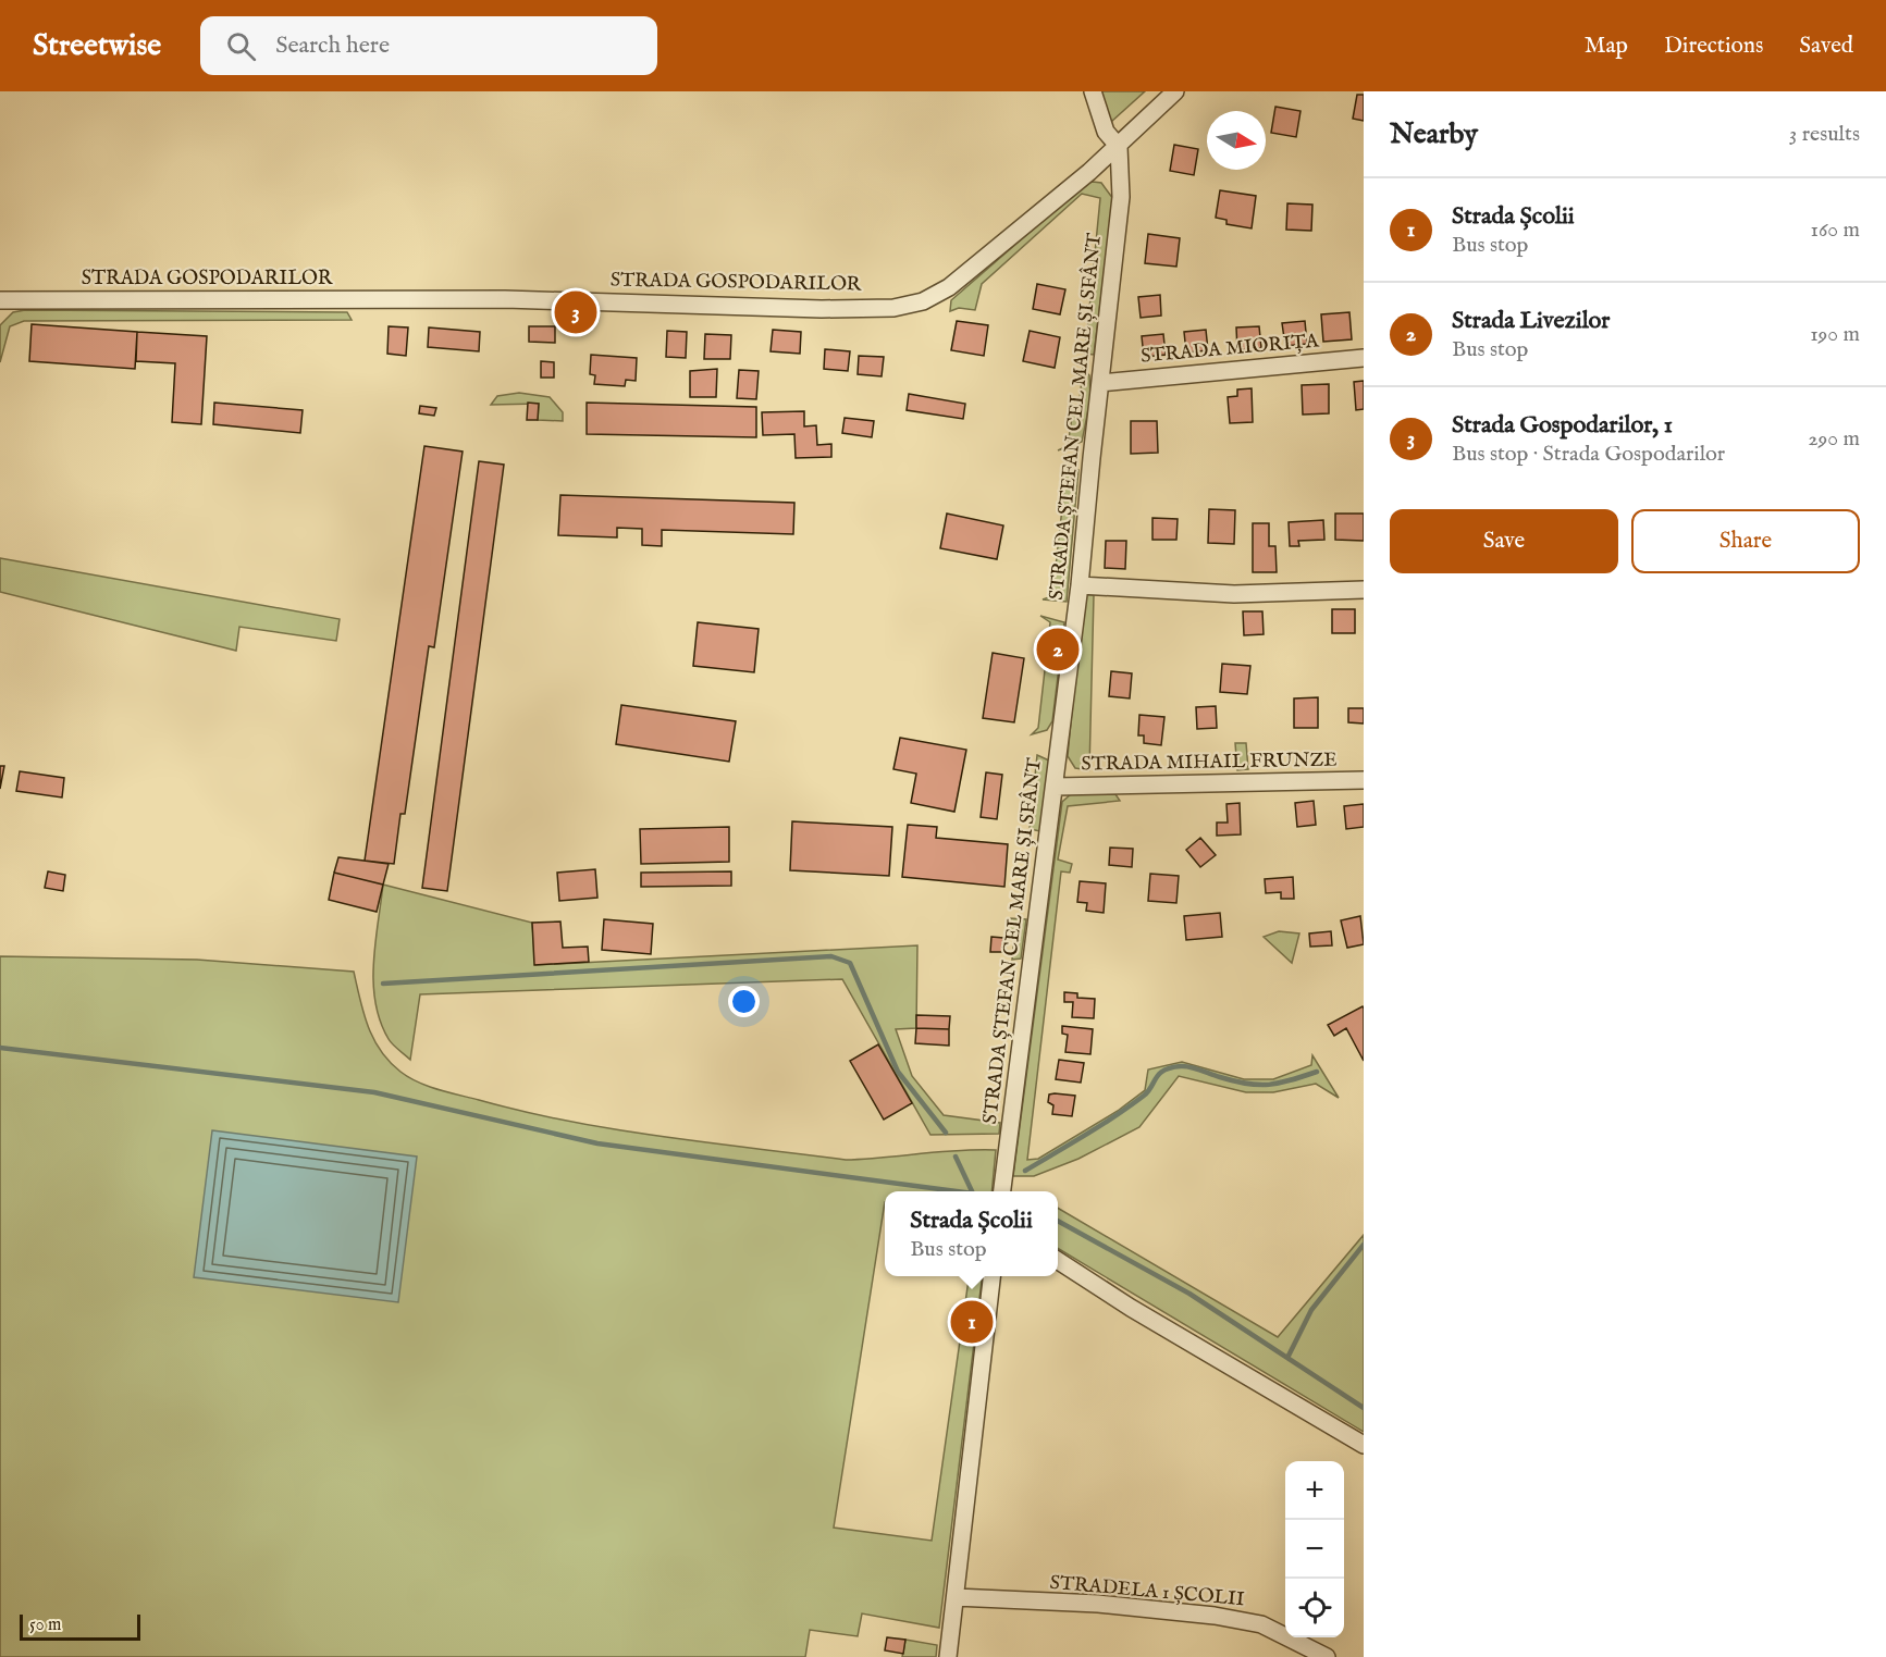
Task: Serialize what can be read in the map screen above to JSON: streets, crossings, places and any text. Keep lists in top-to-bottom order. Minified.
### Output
{"streets":{"street":["STRADA GOSPODARILOR","STRADA MIORIȚA","STRADA ȘTEFAN CEL MARE ȘI SFÂNT","STRADA MIHAIL FRUNZE","STRADELA 1 ȘCOLII"]},"crossings":[["STRADA GOSPODARILOR","STRADA ȘTEFAN CEL MARE ȘI SFÂNT"],["STRADA MIORIȚA","STRADA ȘTEFAN CEL MARE ȘI SFÂNT"],["STRADA ȘTEFAN CEL MARE ȘI SFÂNT","STRADA MIHAIL FRUNZE"]],"scale_bar":"50 m","north":"right","page":{"header":"Streetwise","search":"Search here","nav":["Map","Directions","Saved"],"heading":["Nearby","3 results"],"list":[{"mark":"1","name":"Strada Școlii","note":"Bus stop","value":"160 m"},{"mark":"2","name":"Strada Livezilor","note":"Bus stop","value":"190 m"},{"mark":"3","name":"Strada Gospodarilor, 1","note":"Bus stop · Strada Gospodarilor","value":"290 m"}],"pins":["3","2","1"],"buttons":["Save","Share"],"popup":["Strada Școlii","Bus stop"],"map_buttons":["+","−"],"scale":"50 m"}}
